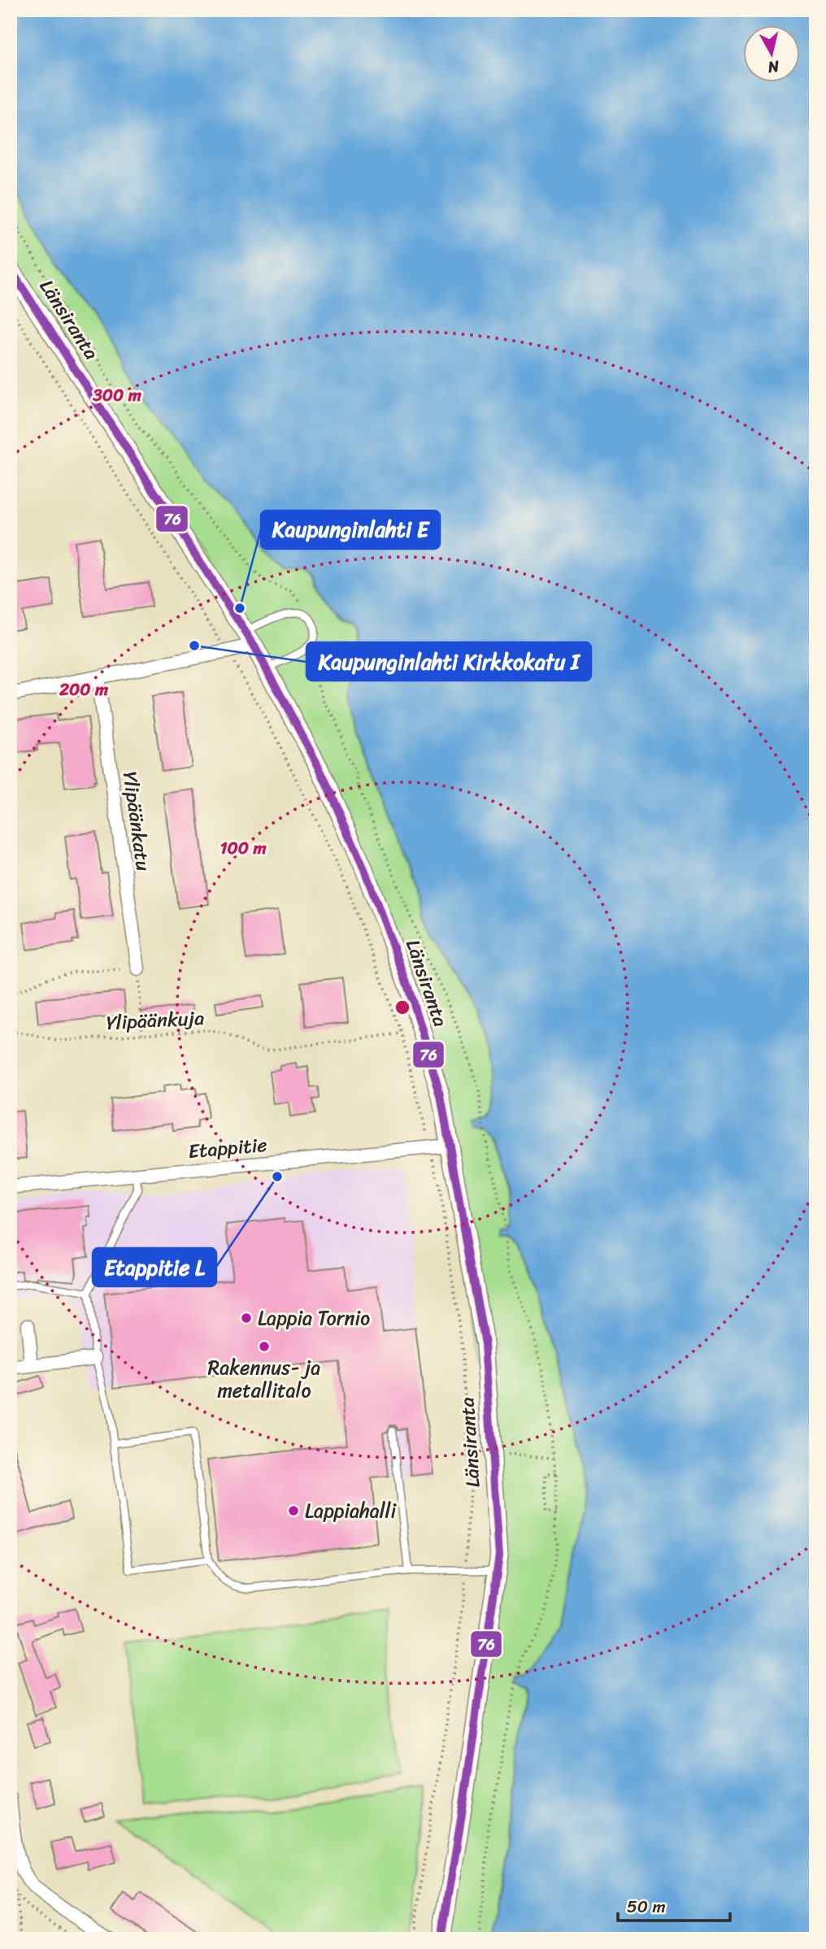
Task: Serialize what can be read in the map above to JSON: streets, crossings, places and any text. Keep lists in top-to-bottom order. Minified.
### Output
{"streets":{"street":["Länsiranta","Ylipäänkatu","Etappitie"],"path":["Ylipäänkuja"]},"crossings":[["Länsiranta","Etappitie"]],"places":["Kaupunginlahti E","Kaupunginlahti Kirkkokatu I","Etappitie L","Lappia Tornio","Rakennus- ja metallitalo","Lappiahalli"],"lines":["transit line 76"],"scale_bar":"50 m","north":"bottom","rings":["300 m","200 m","100 m"]}
